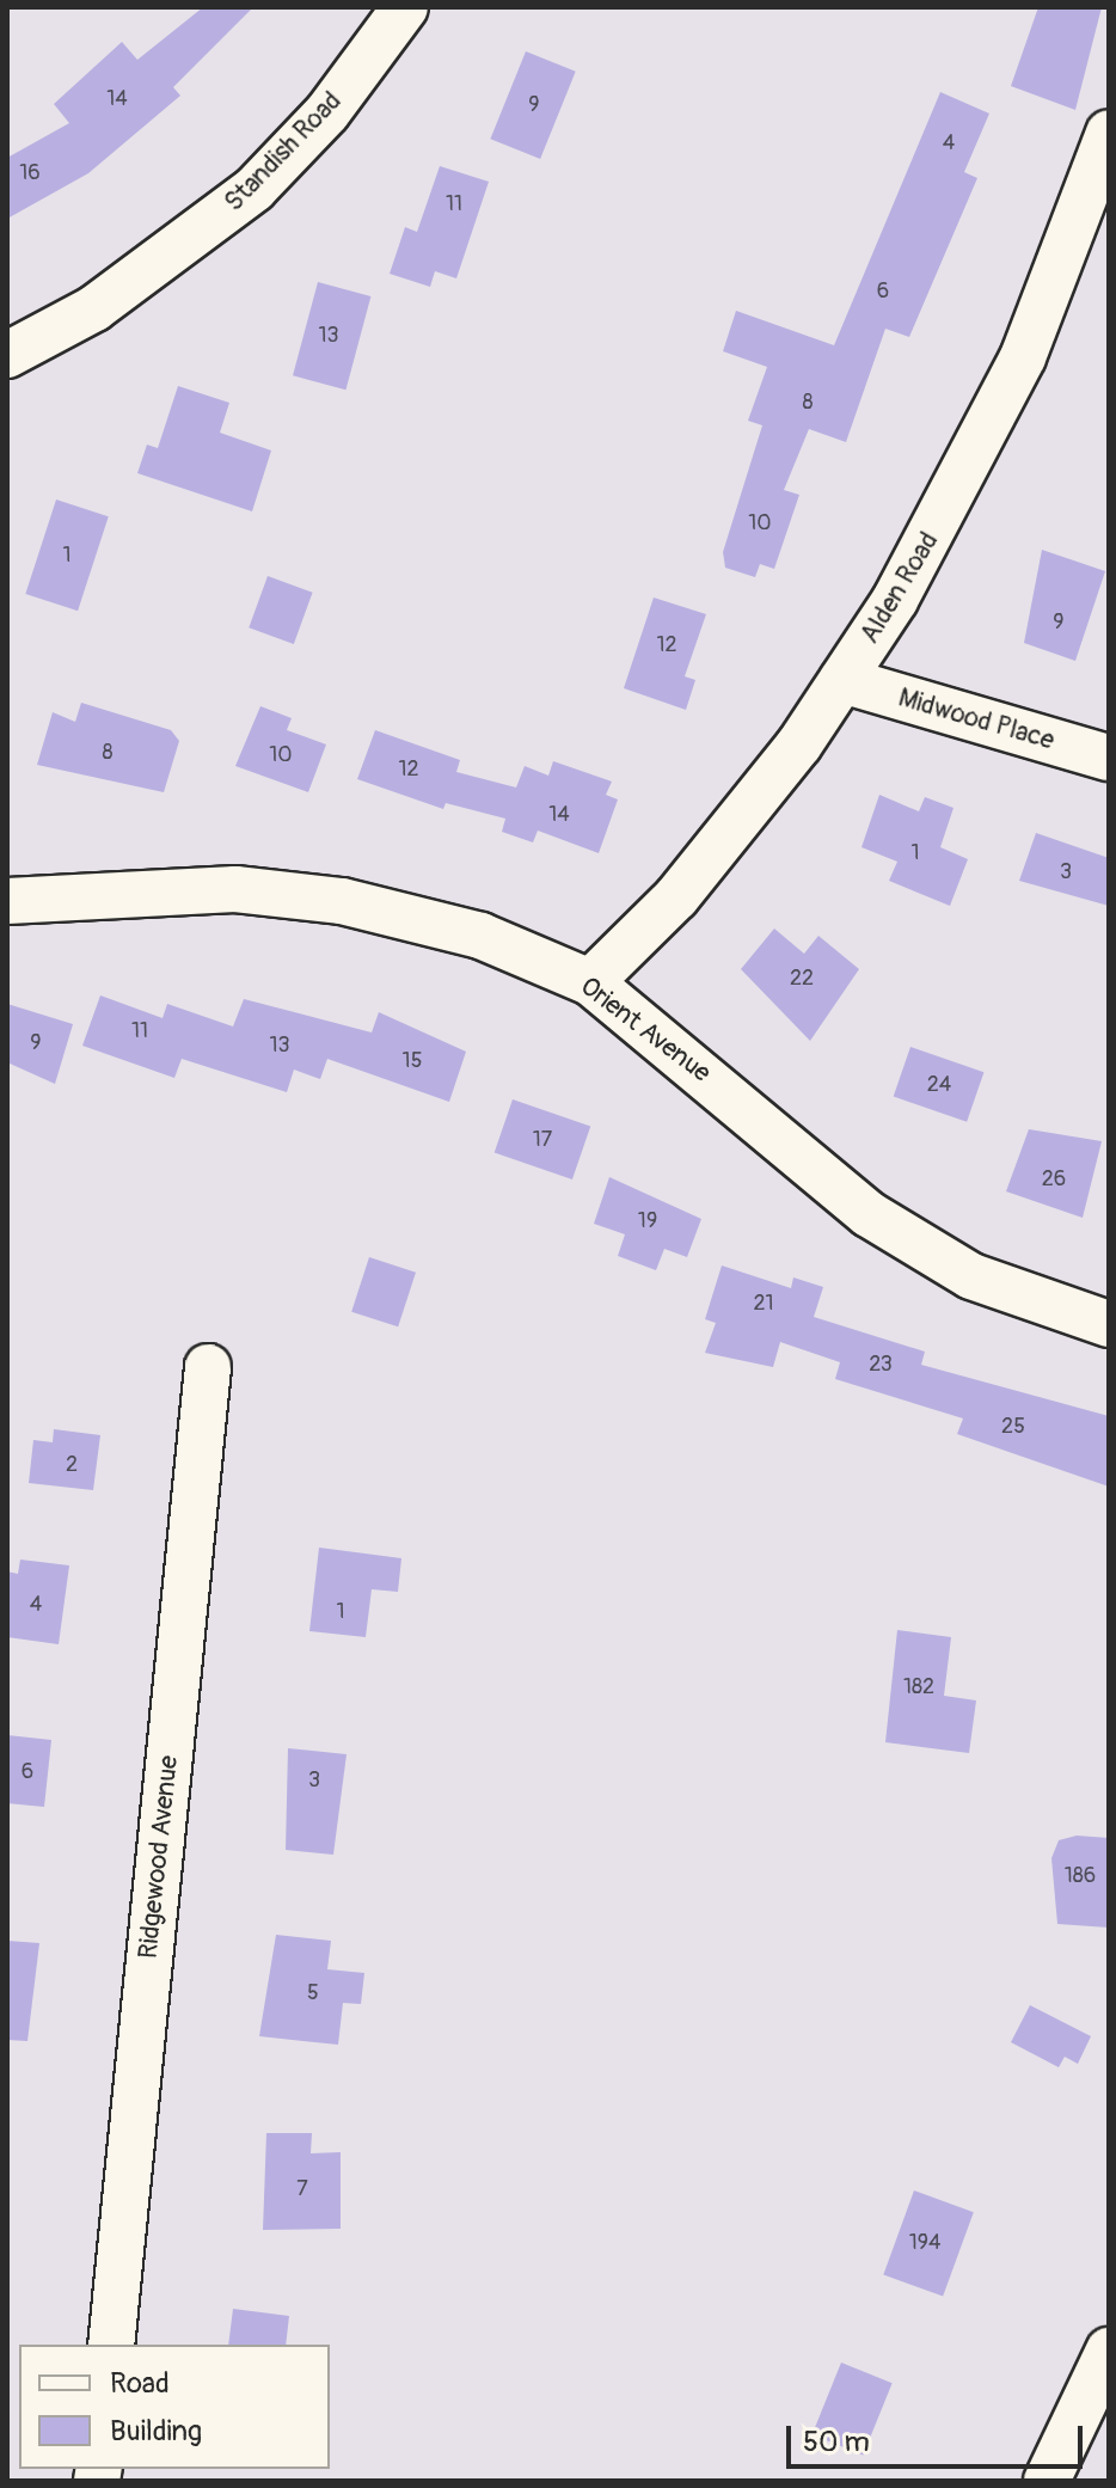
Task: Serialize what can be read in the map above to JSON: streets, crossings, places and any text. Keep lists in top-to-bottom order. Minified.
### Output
{"streets":{"street":["Standish Road","Alden Road","Midwood Place","Orient Avenue","Ridgewood Avenue"]},"crossings":[["Alden Road","Midwood Place"],["Alden Road","Orient Avenue"]],"house_numbers":["14","9","4","16","11","6","13","8","10","1","9","12","8","10","12","14","1","3","22","11","9","13","15","24","17","26","19","21","23","25","2","4","1","182","6","3","186","5","7","194"],"legend":["Road","Building"],"scale_bar":"50 m"}
